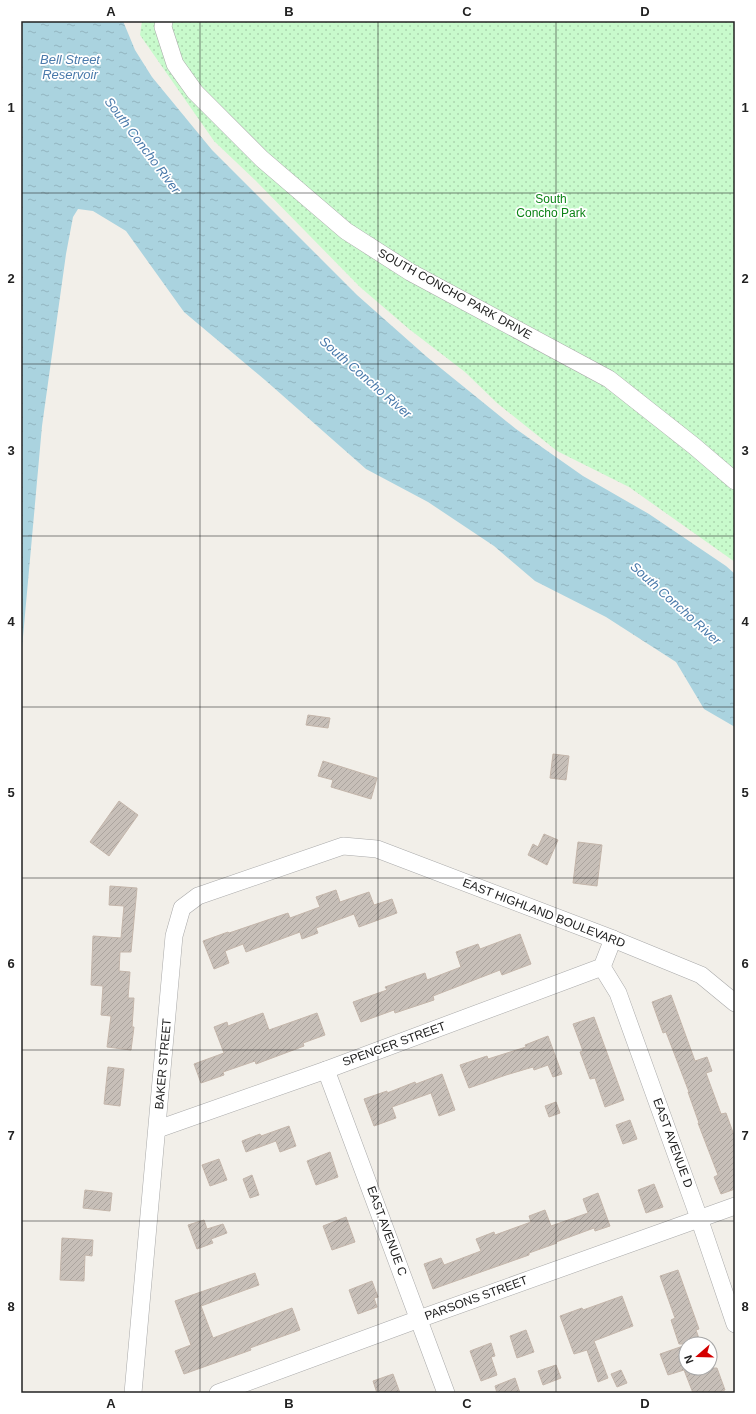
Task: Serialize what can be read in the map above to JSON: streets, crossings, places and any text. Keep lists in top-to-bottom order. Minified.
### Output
{"streets":{"street":["SOUTH CONCHO PARK DRIVE","EAST HIGHLAND BOULEVARD","SPENCER STREET","BAKER STREET","EAST AVENUE D","EAST AVENUE C","PARSONS STREET"]},"crossings":[["EAST HIGHLAND BOULEVARD","BAKER STREET"],["SPENCER STREET","BAKER STREET"],["SPENCER STREET","EAST AVENUE D"],["SPENCER STREET","EAST AVENUE C"],["EAST AVENUE D","PARSONS STREET"],["EAST AVENUE C","PARSONS STREET"]],"water":["Bell Street Reservoir","South Concho River"],"parks":["South Concho Park"],"north":"left","grid":{"columns":["A","B","C","D"],"rows":["1","2","3","4","5","6","7","8"]}}
